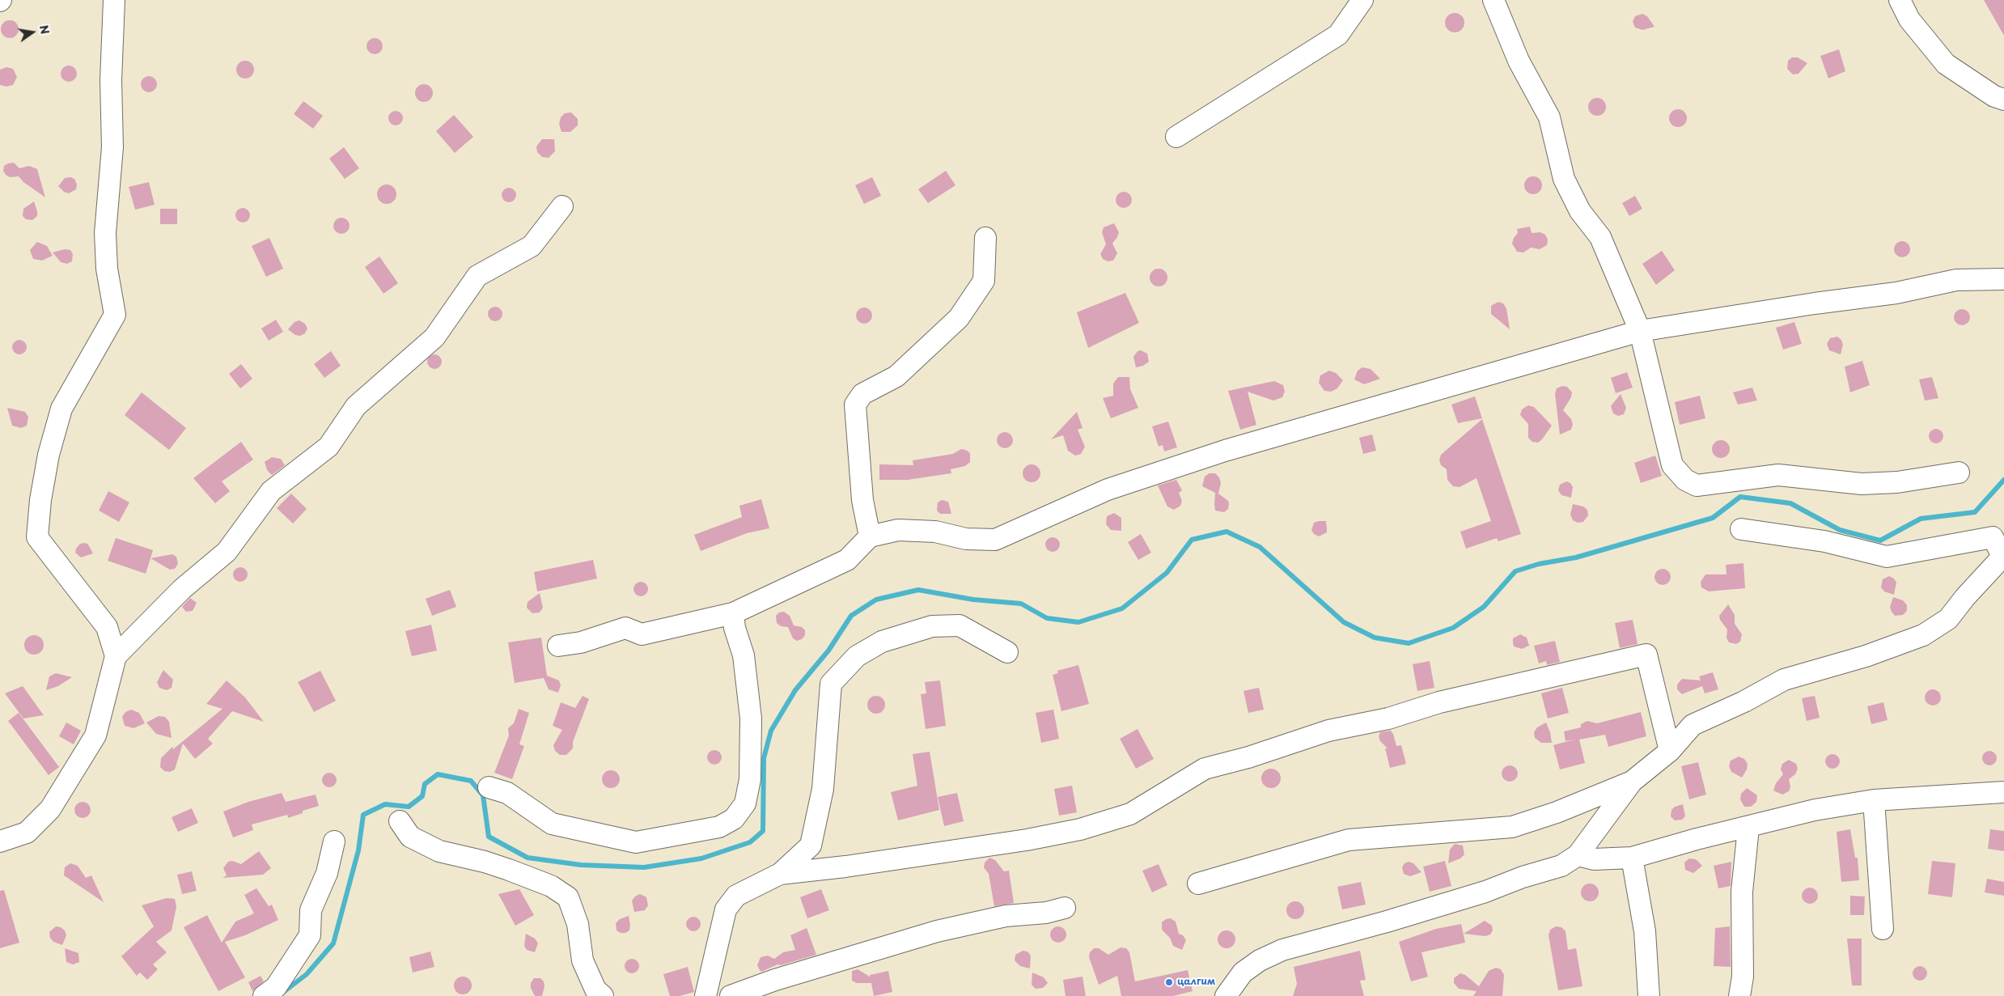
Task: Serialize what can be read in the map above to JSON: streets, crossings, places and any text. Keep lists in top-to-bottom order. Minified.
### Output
{"places":["цалгим"],"north":"right"}
